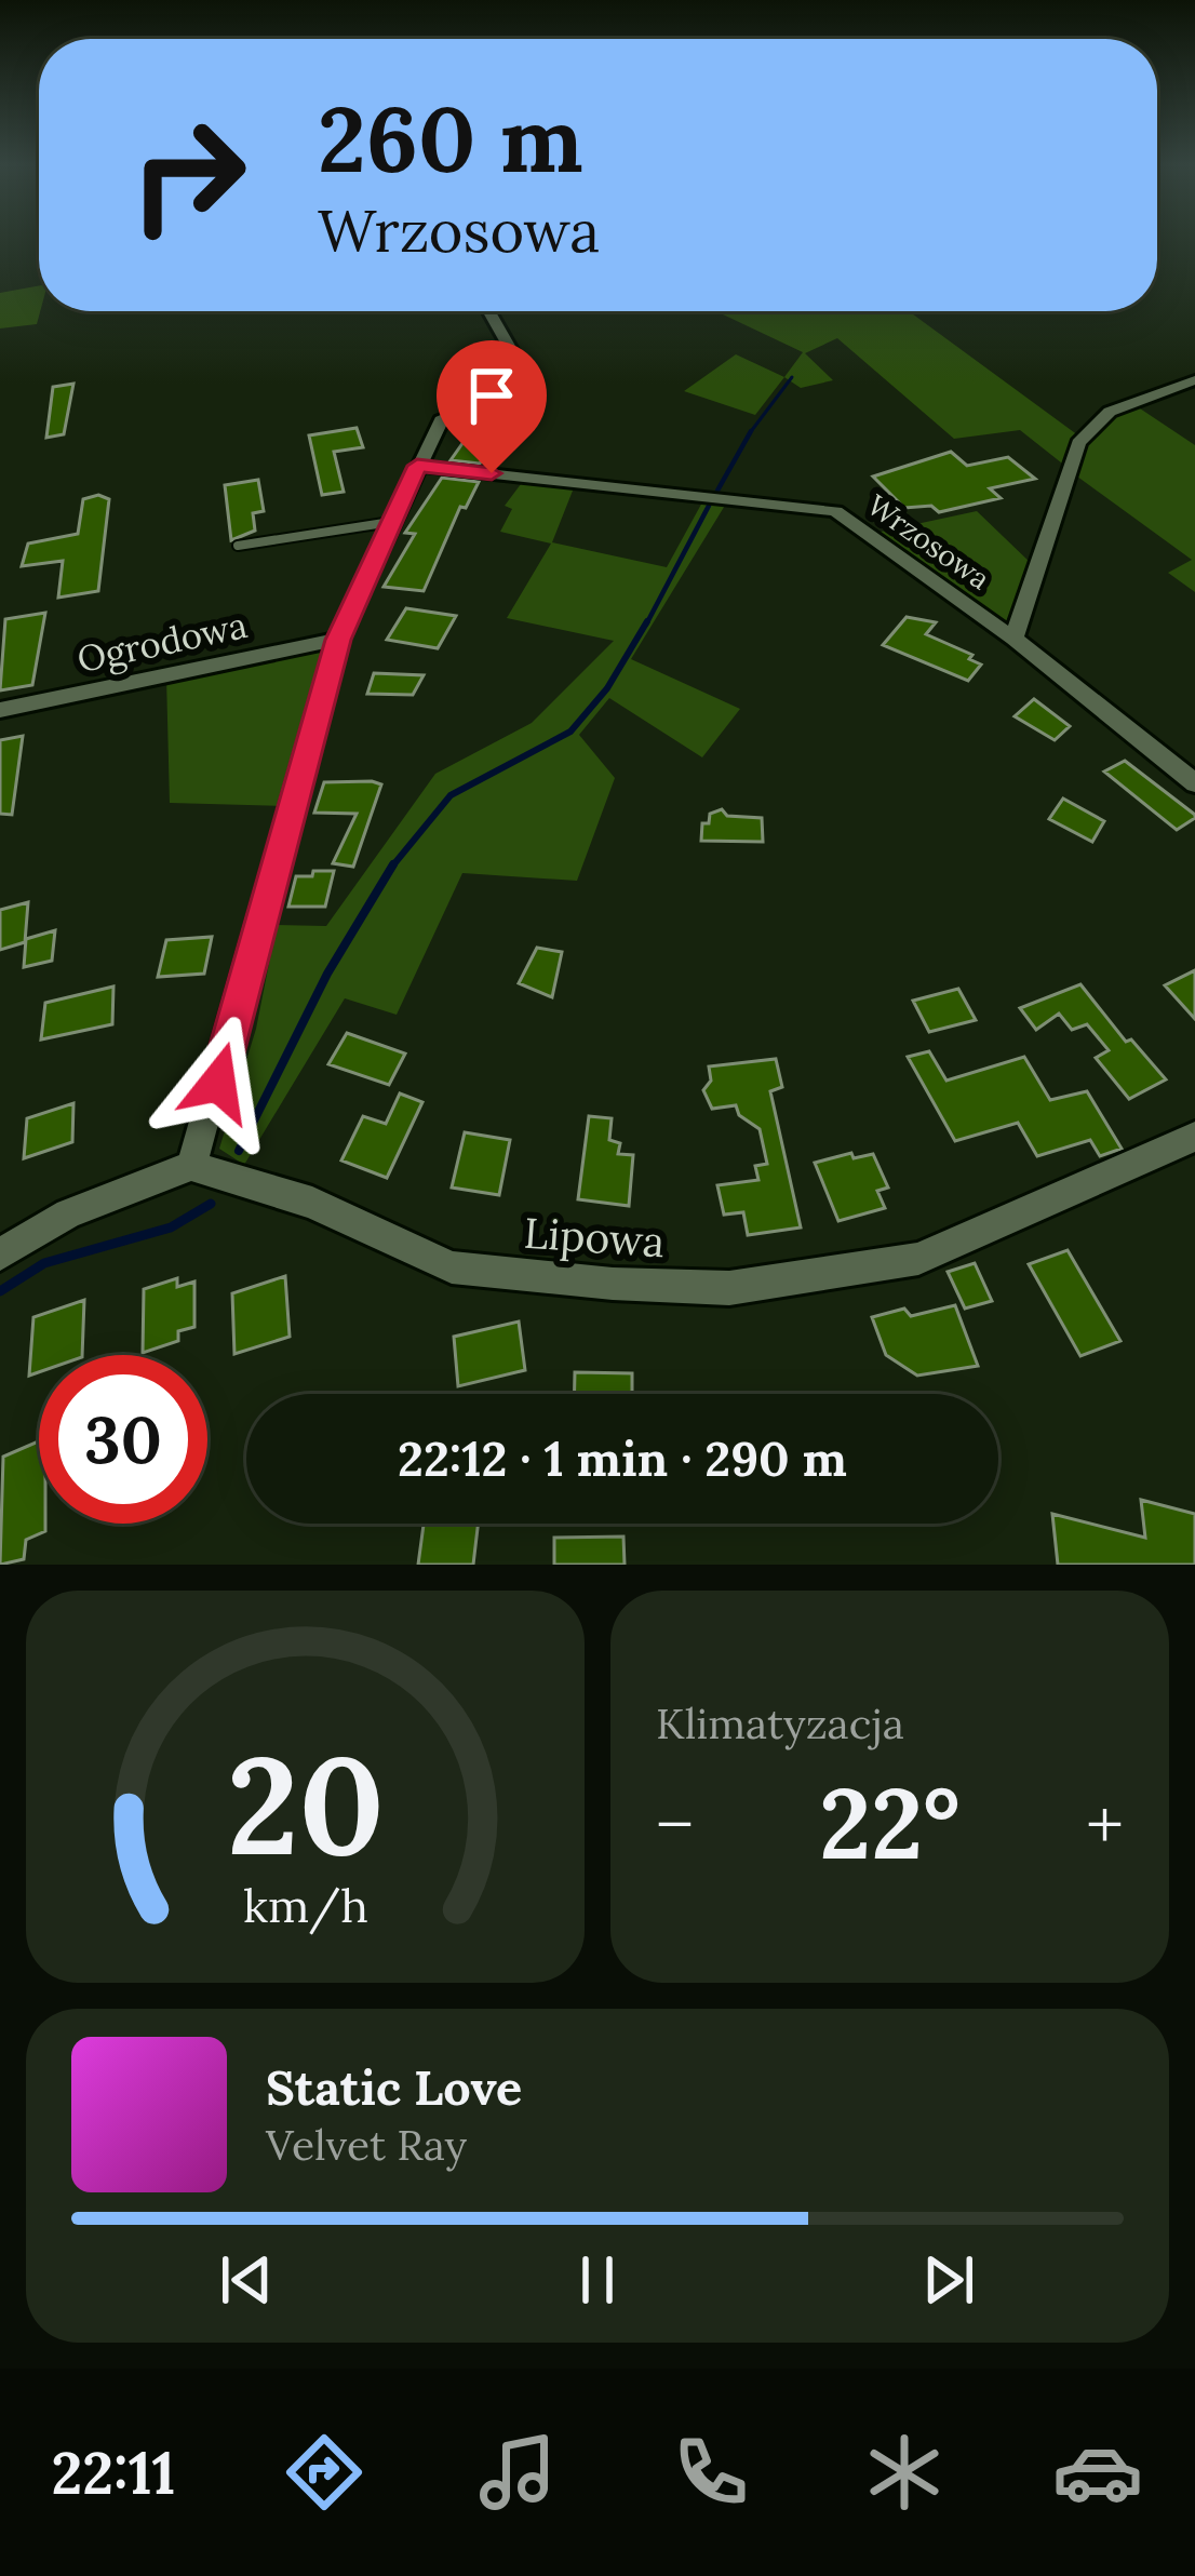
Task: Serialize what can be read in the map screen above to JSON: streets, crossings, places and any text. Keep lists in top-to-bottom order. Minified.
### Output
{"streets":{"street":["Wrzosowa","Ogrodowa","Lipowa"]},"page":{"turn":["260 m","Wrzosowa"],"limit":"30","trip":"22:12 · 1 min · 290 m","tile":"Klimatyzacja","heat":["−","22°","+"],"song":["Static Love","Velvet Ray"],"tabs":"22:11","gauge":["20","km/h"]}}
